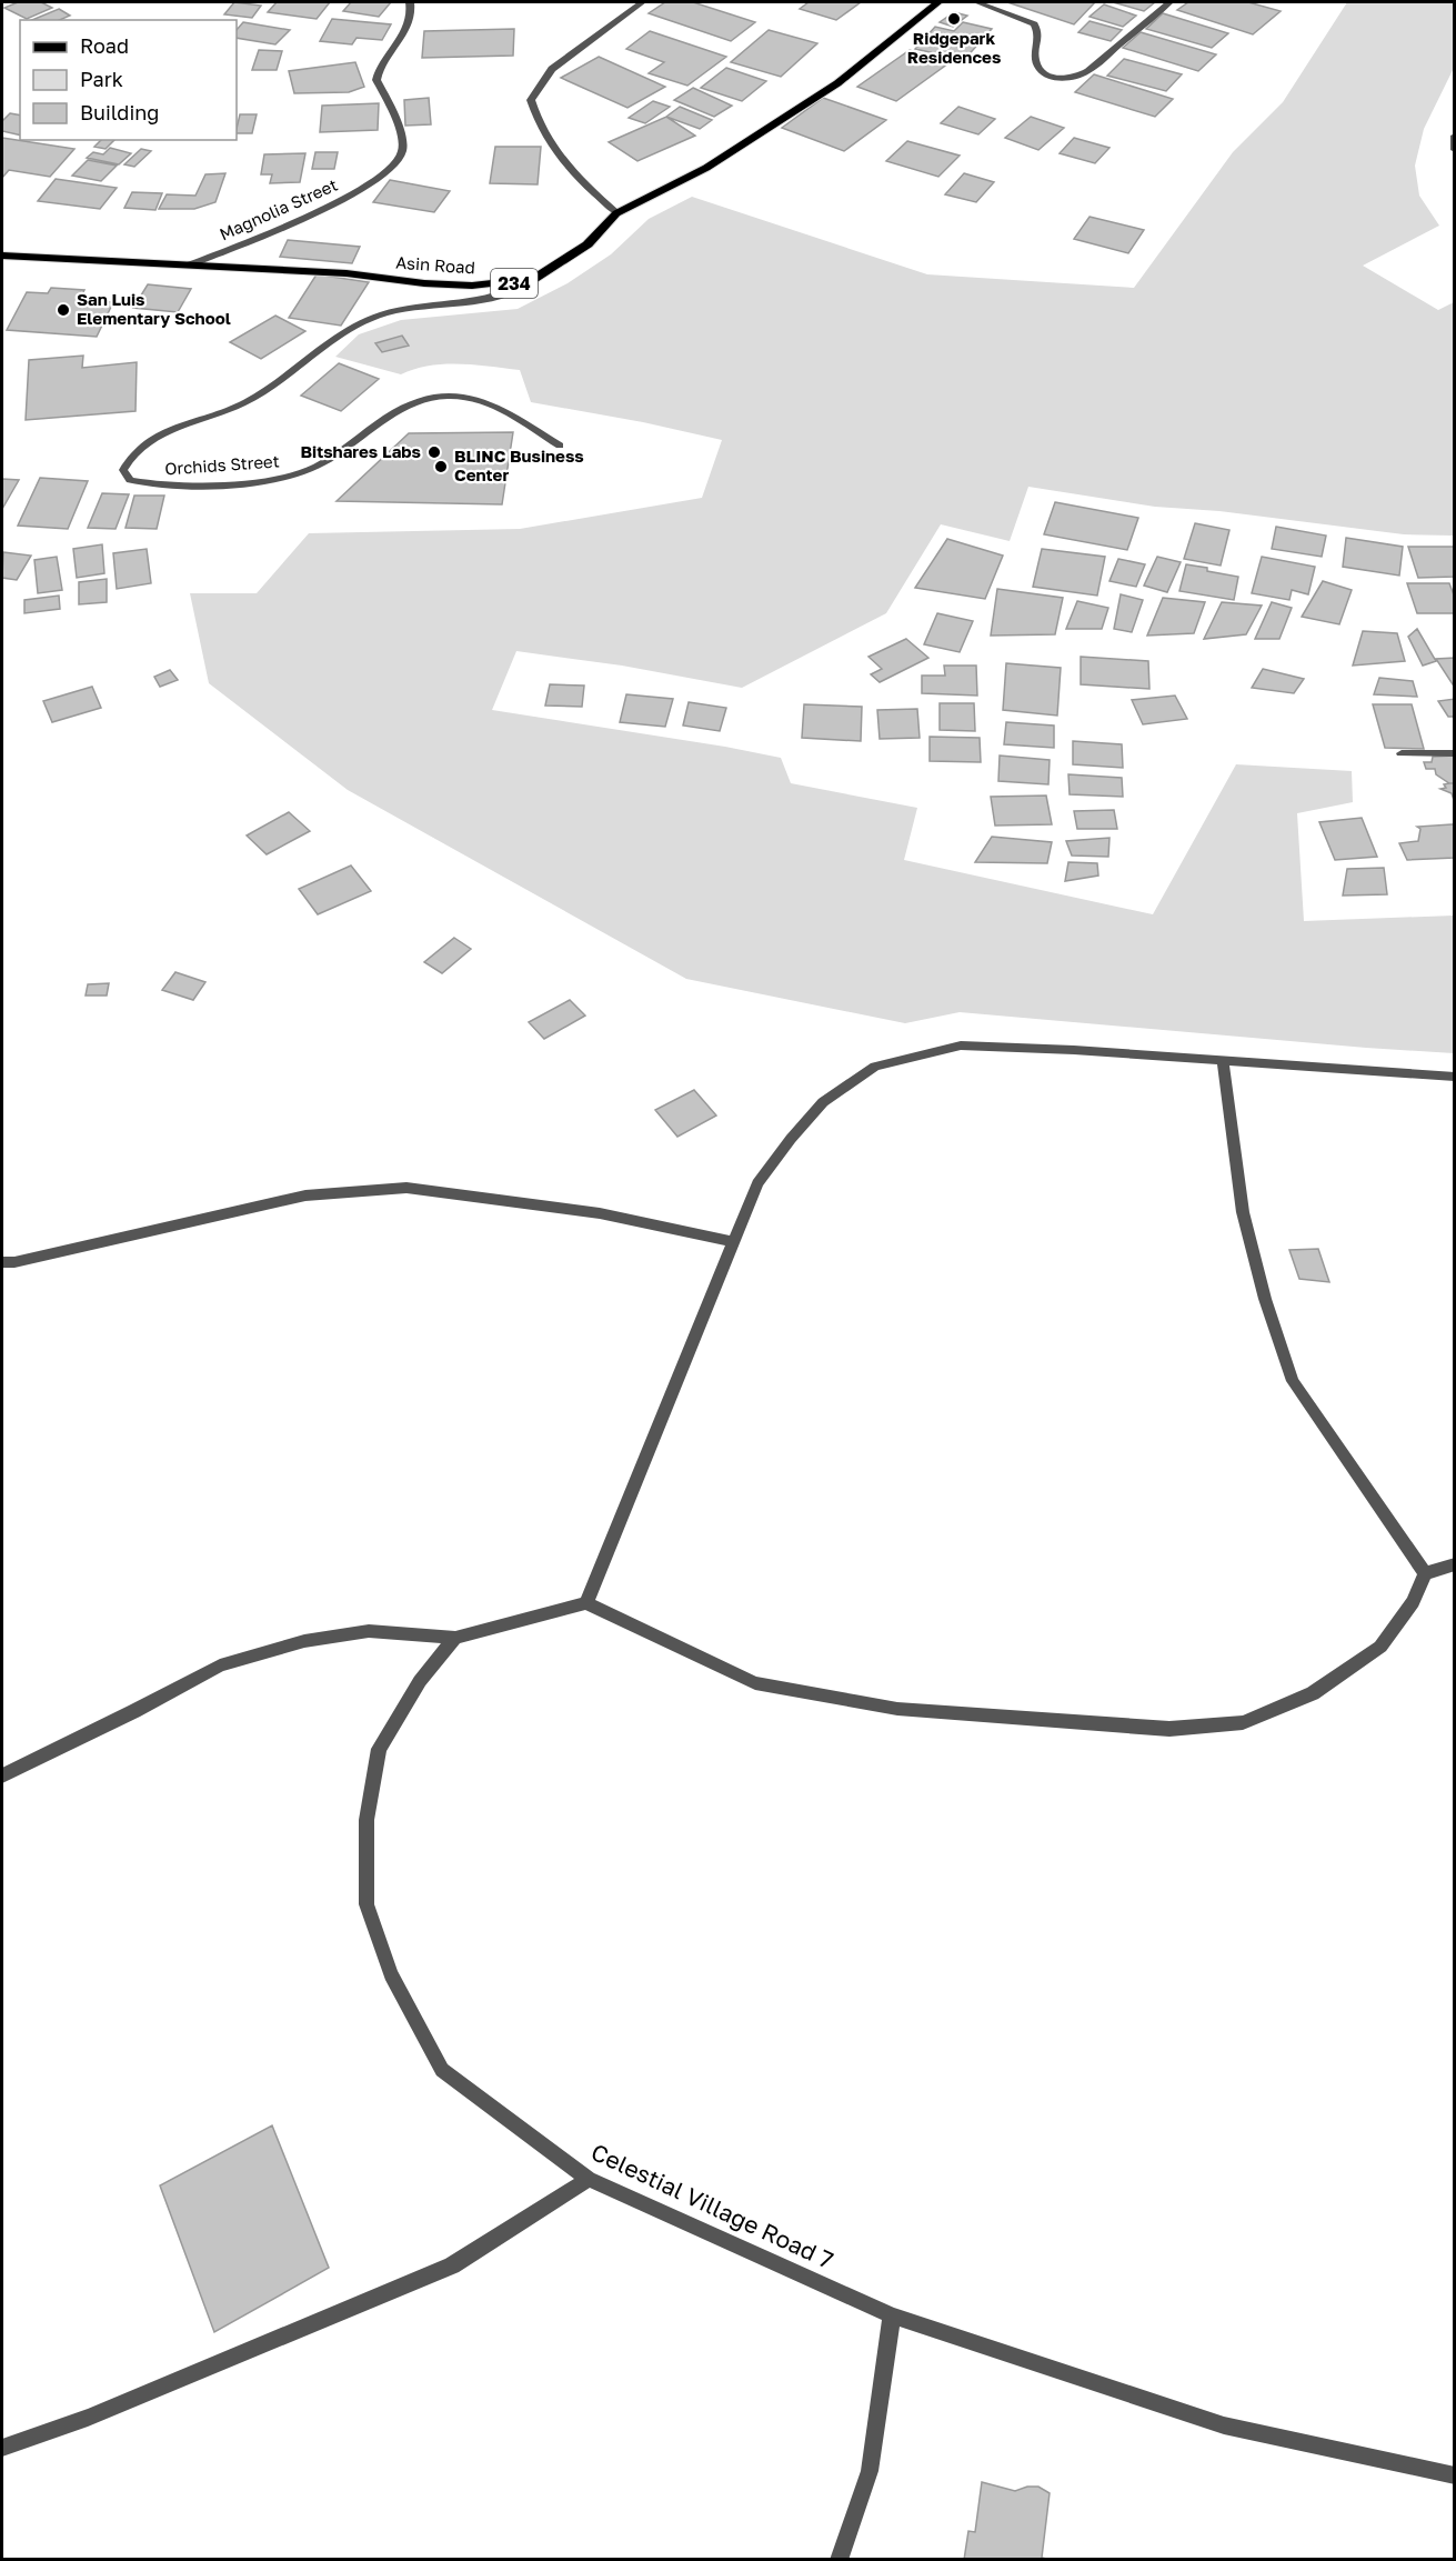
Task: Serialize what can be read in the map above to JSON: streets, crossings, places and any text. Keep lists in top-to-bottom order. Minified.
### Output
{"streets":{"main road":["Asin Road","234"],"street":["Magnolia Street","Orchids Street","Celestial Village Road 7"]},"crossings":[["Magnolia Street","Asin Road"],["Asin Road","Orchids Street"]],"places":["Ridgepark Residences","San Luis Elementary School","Bitshares Labs","BLINC Business Center"],"legend":["Road","Park","Building"]}
